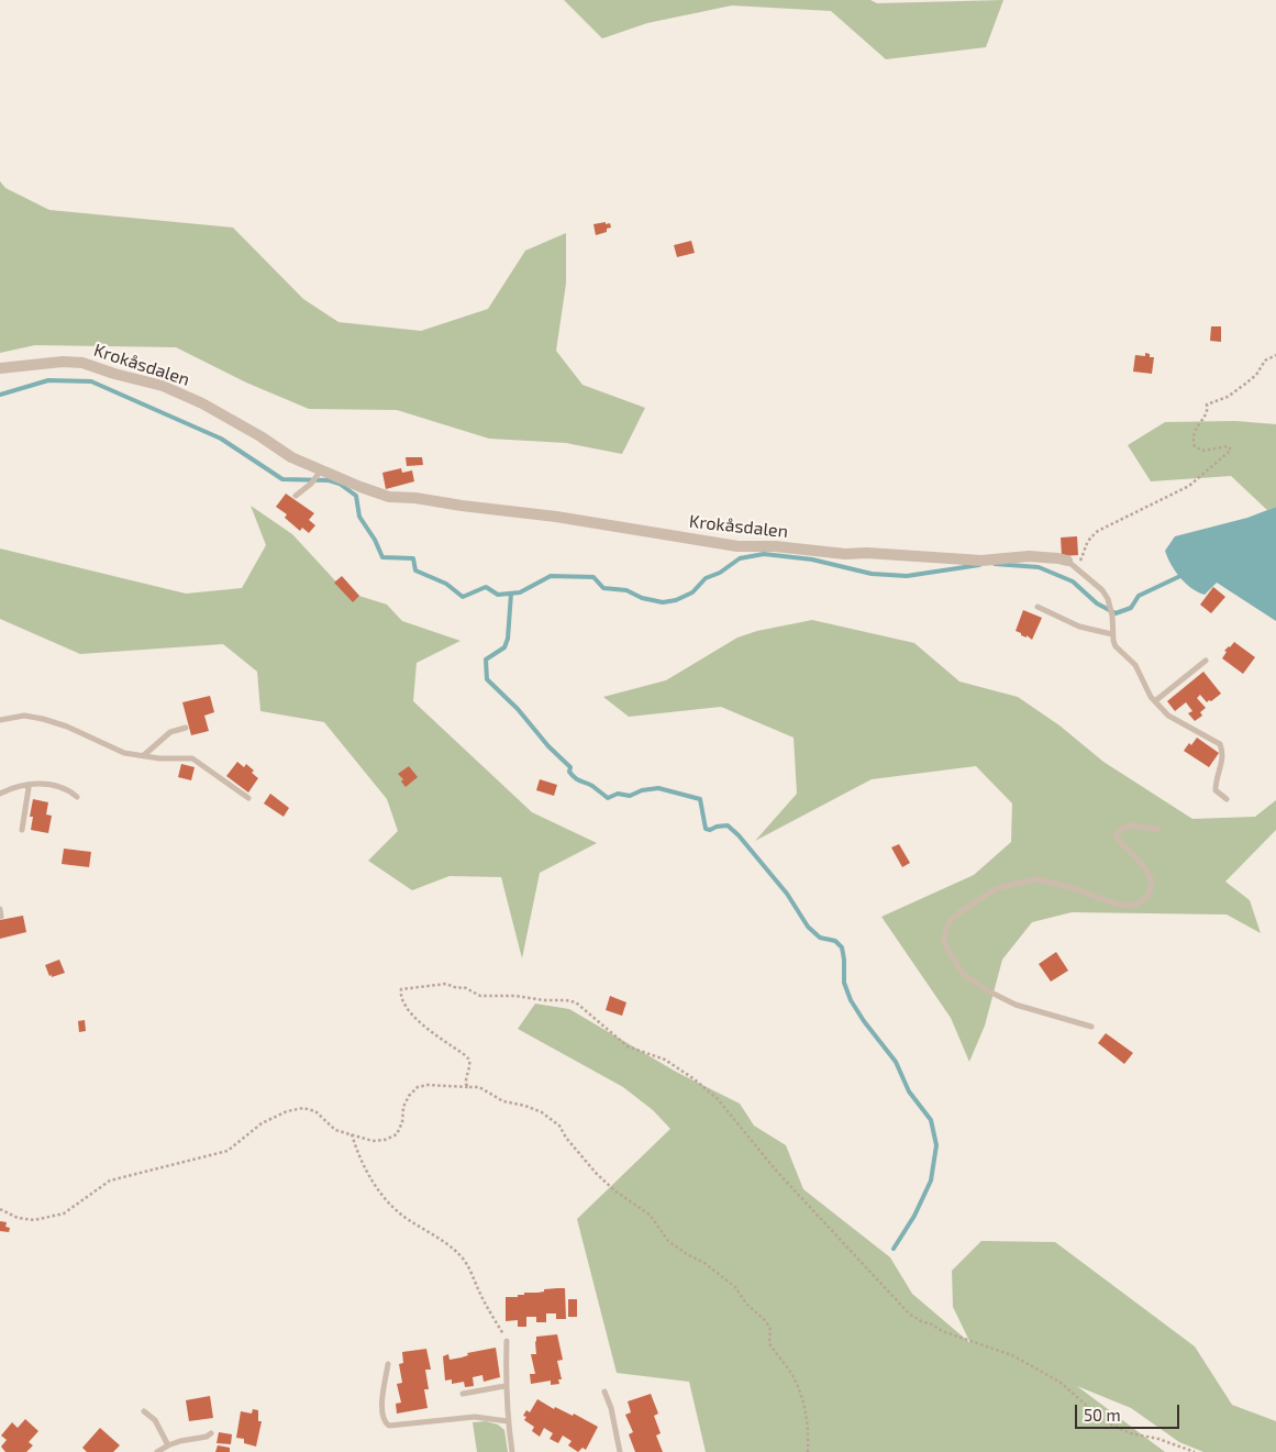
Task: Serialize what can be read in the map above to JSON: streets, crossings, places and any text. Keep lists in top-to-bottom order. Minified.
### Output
{"streets":{"street":["Krokåsdalen"]},"scale_bar":"50 m"}
